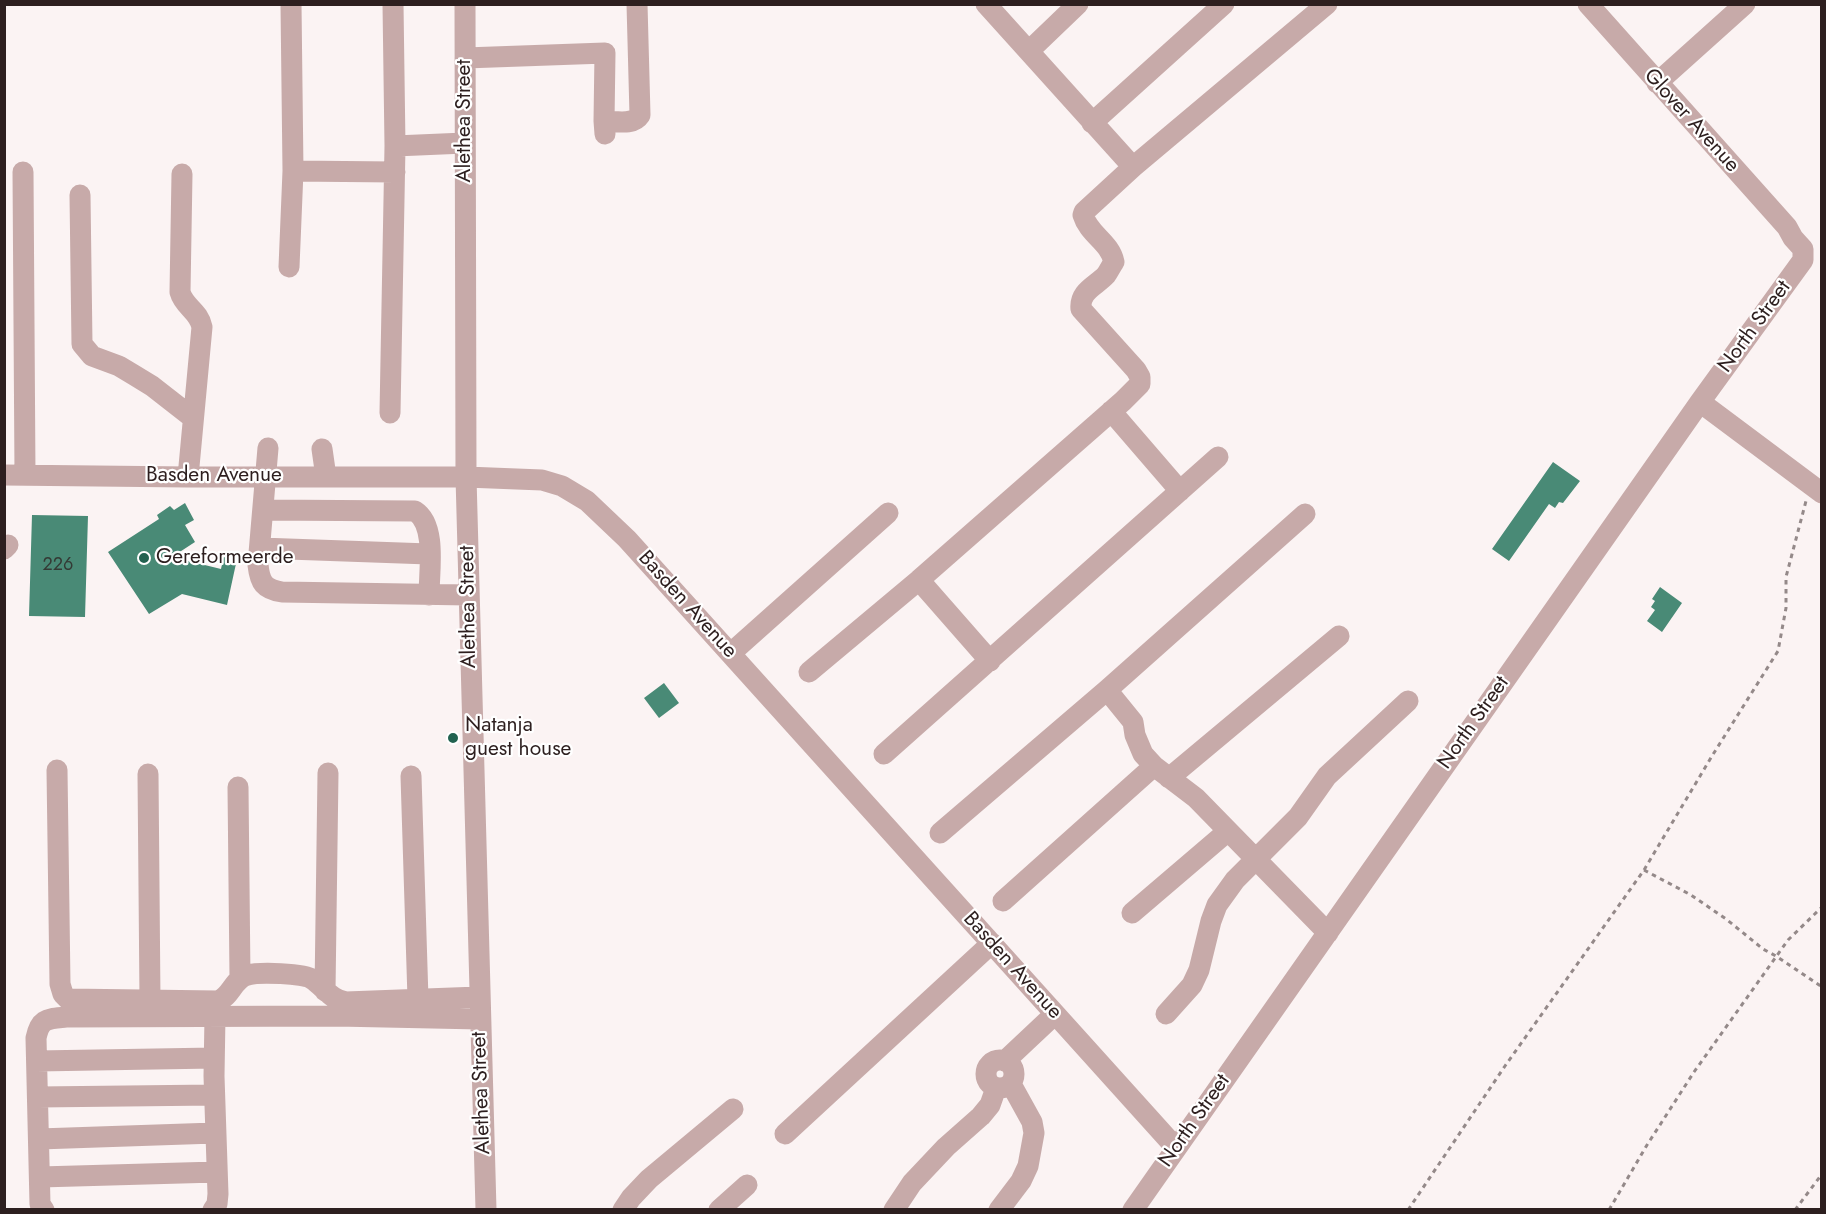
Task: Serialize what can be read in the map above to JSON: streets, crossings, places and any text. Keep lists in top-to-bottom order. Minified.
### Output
{"streets":{"street":["Alethea Street","Glover Avenue","North Street","Basden Avenue"]},"crossings":[["Alethea Street","Basden Avenue"],["Glover Avenue","North Street"],["North Street","Basden Avenue"]],"places":["Gereformeerde","Natanja guest house"],"house_numbers":["226"]}
